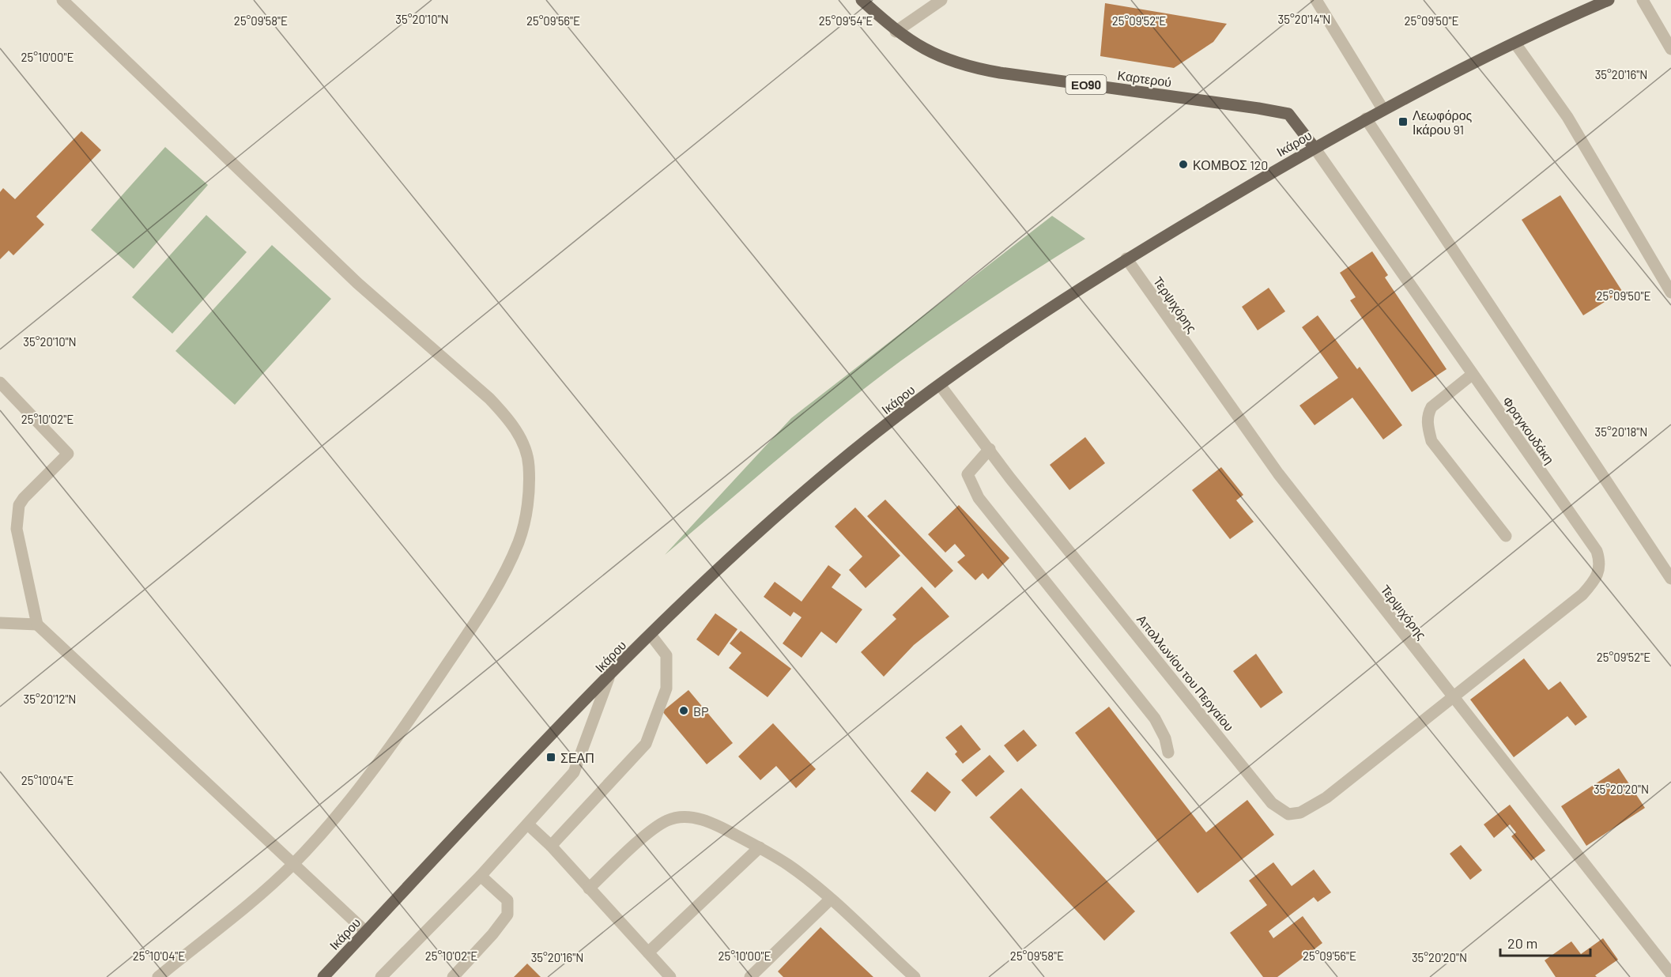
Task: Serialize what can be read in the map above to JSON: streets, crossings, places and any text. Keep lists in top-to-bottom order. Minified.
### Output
{"streets":{"main road":["Καρτερού","ΕΟ90","Ικάρου"],"street":["Τερψιχόρης","Φραγκουδάκη","Απολλωνίου του Περγαίου"]},"crossings":[["Καρτερού","Ικάρου"],["Καρτερού","Φραγκουδάκη"],["Ικάρου","Τερψιχόρης"],["Ικάρου","Φραγκουδάκη"],["Ικάρου","Απολλωνίου του Περγαίου"],["Τερψιχόρης","Φραγκουδάκη"],["Τερψιχόρης","Απολλωνίου του Περγαίου"],["Φραγκουδάκη","Απολλωνίου του Περγαίου"]],"places":{"transit":["Λεωφόρος Ικάρου 91","ΣΕΑΠ"],"other":["ΚΟΜΒΟΣ 120","BP"]},"scale_bar":"20 m","coordinates":["35°20'14\"N","35°20'10\"N","25°09'58\"E","25°09'56\"E","25°09'54\"E","25°09'52\"E","25°09'50\"E","25°10'00\"E","35°20'16\"N","25°10'02\"E","35°20'18\"N","35°20'12\"N","25°10'04\"E","35°20'20\"N"]}
